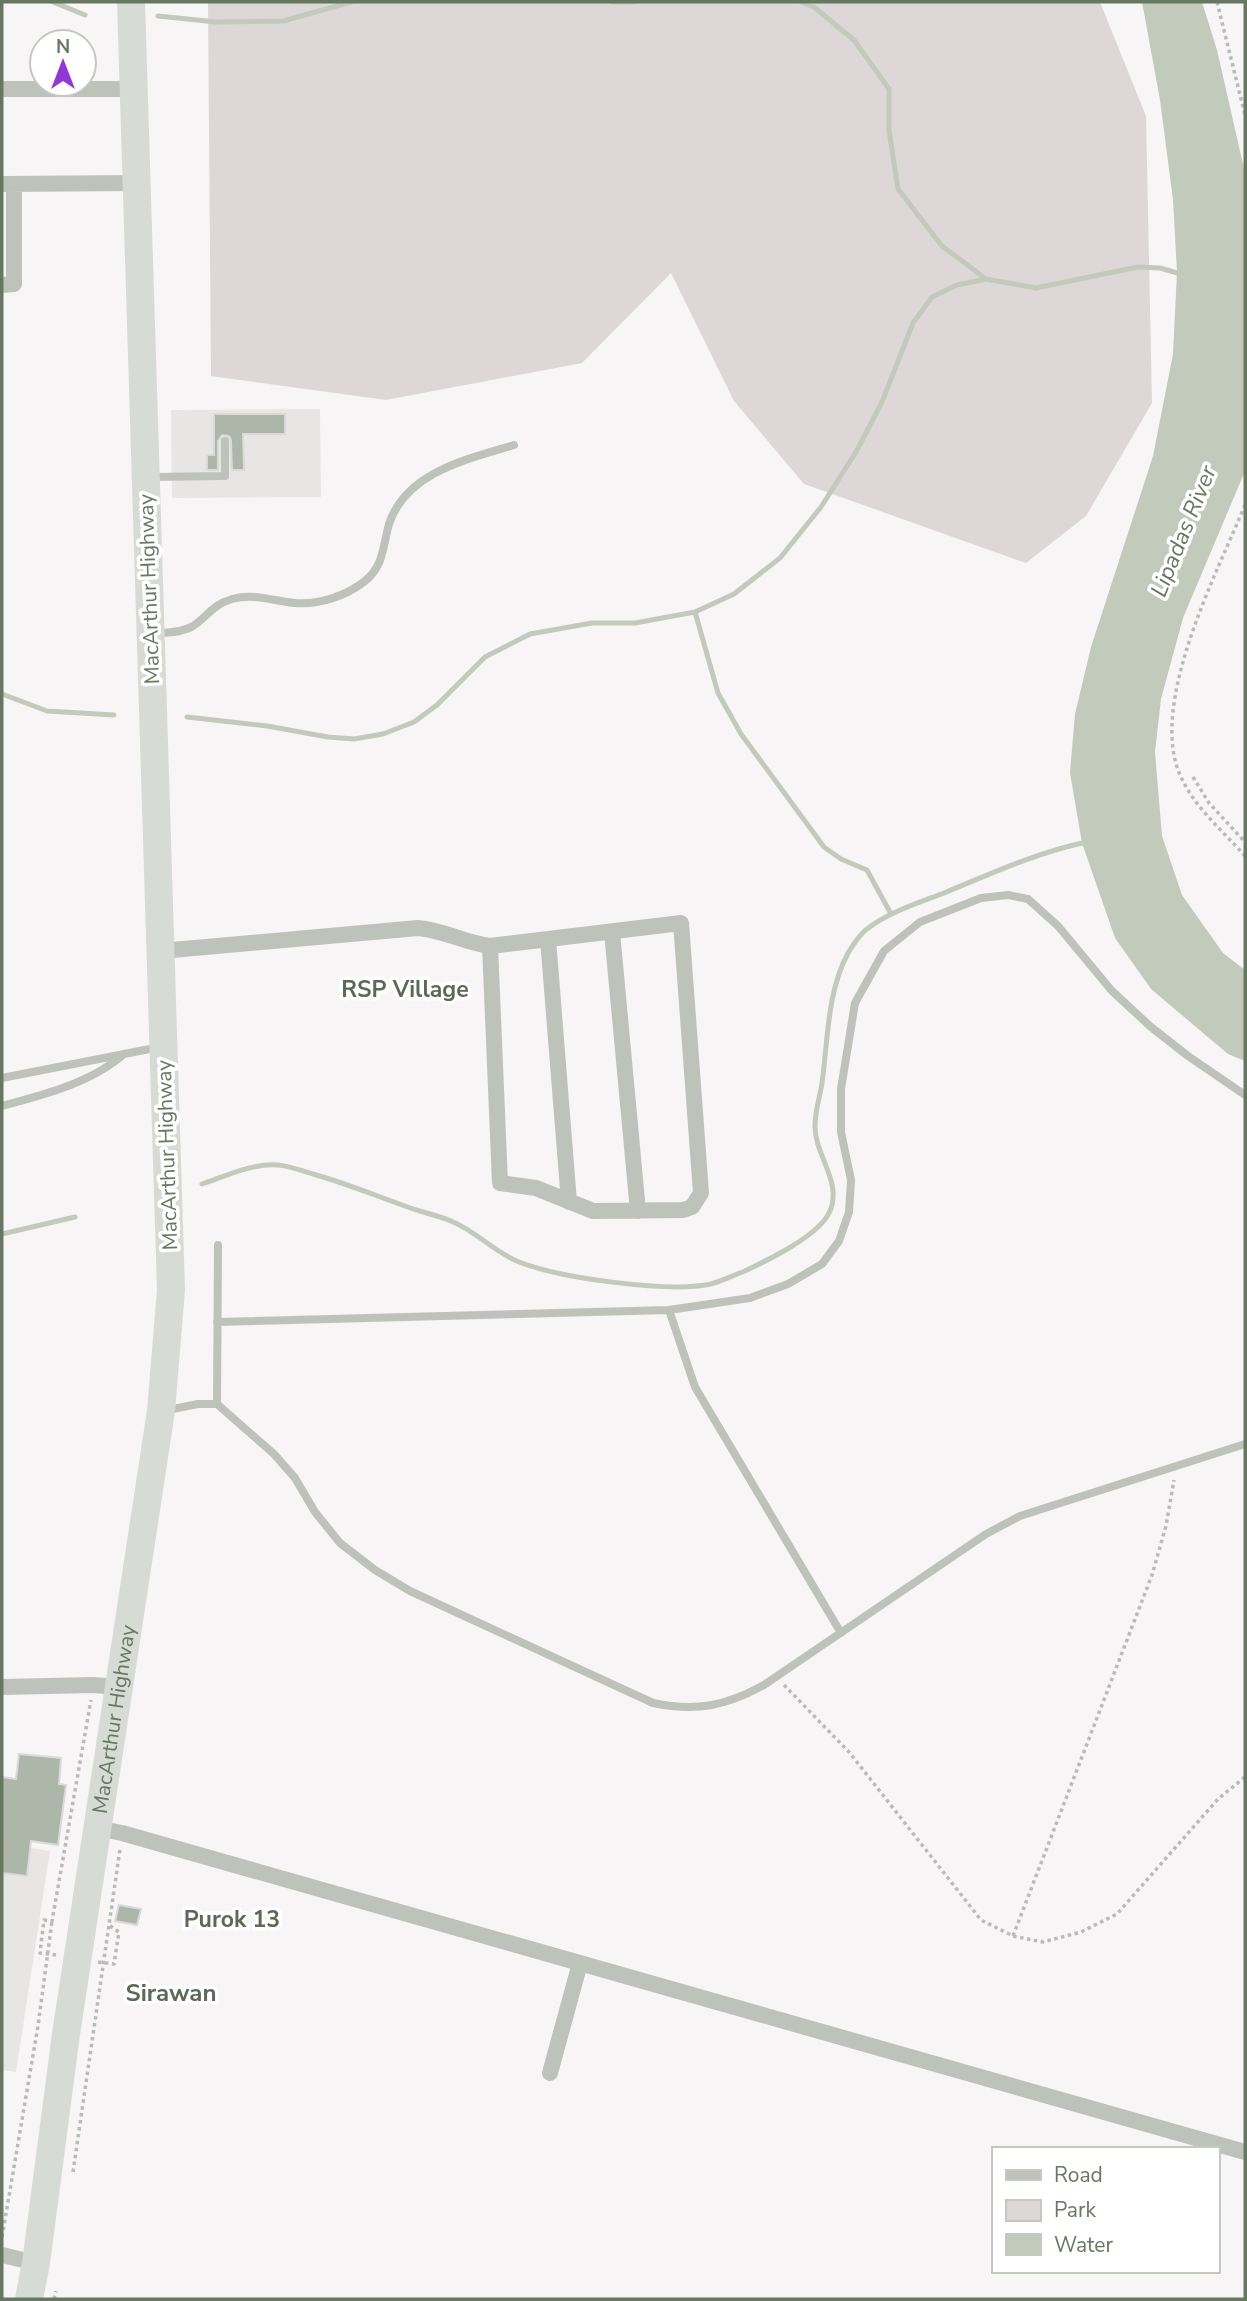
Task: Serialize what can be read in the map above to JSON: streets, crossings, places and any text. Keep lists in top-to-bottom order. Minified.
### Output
{"streets":{"highway":["MacArthur Highway"]},"districts":["RSP Village","Purok 13","Sirawan"],"water":["Lipadas River"],"legend":["Road","Park","Water"],"north":"top"}
